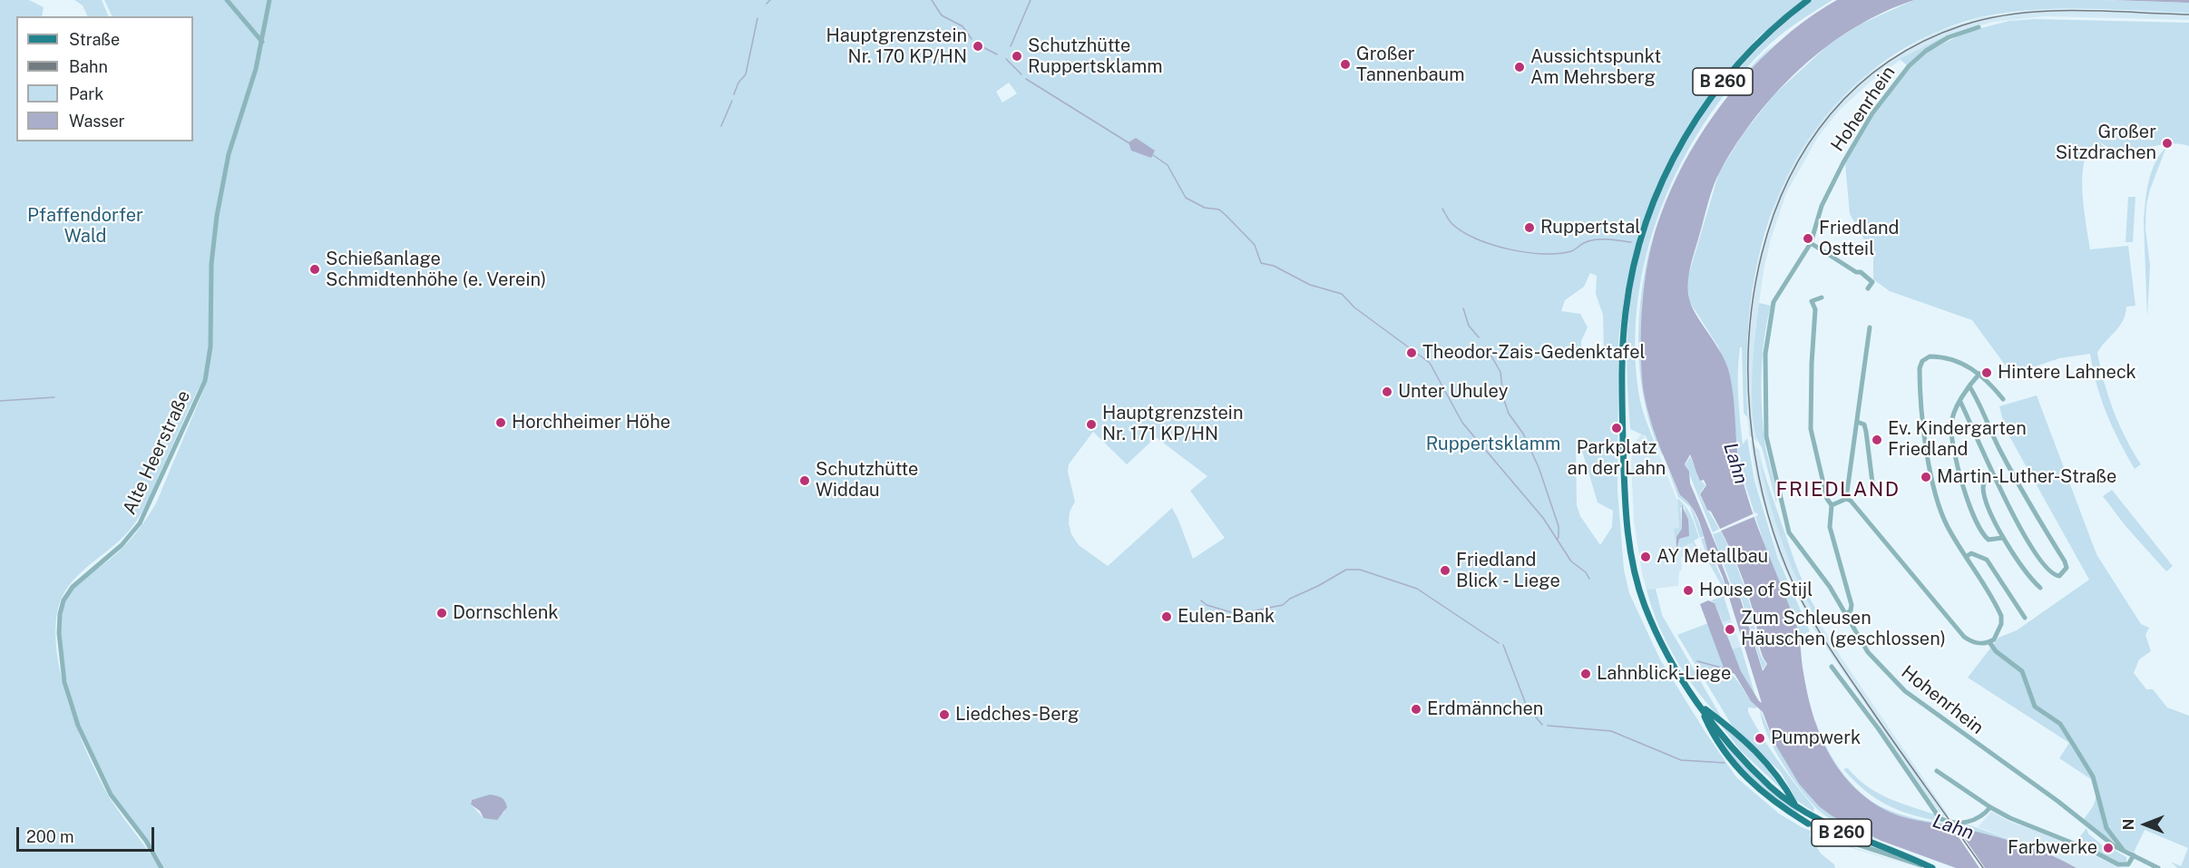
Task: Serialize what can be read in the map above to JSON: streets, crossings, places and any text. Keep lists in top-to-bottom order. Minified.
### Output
{"streets":{"main road":["B 260"],"street":["Hohenrhein","Alte Heerstraße"]},"districts":["FRIEDLAND"],"water":["Lahn"],"parks":["Pfaffendorfer Wald","Ruppertsklamm"],"places":["Hauptgrenzstein Nr. 170 KP/HN","Schutzhütte Ruppertsklamm","Großer Tannenbaum","Aussichtspunkt Am Mehrsberg","Großer Sitzdrachen","Ruppertstal","Friedland Ostteil","Schießanlage Schmidtenhöhe (e. Verein)","Theodor-Zais-Gedenktafel","Hintere Lahneck","Unter Uhuley","Horchheimer Höhe","Hauptgrenzstein Nr. 171 KP/HN","Parkplatz an der Lahn","Ev. Kindergarten Friedland","Martin-Luther-Straße","Schutzhütte Widdau","AY Metallbau","Friedland Blick - Liege","House of Stijl","Dornschlenk","Eulen-Bank","Zum Schleusen Häuschen (geschlossen)","Lahnblick-Liege","Erdmännchen","Liedches-Berg","Pumpwerk","Farbwerke"],"legend":["Straße","Bahn","Park","Wasser"],"scale_bar":"200 m","north":"left"}
